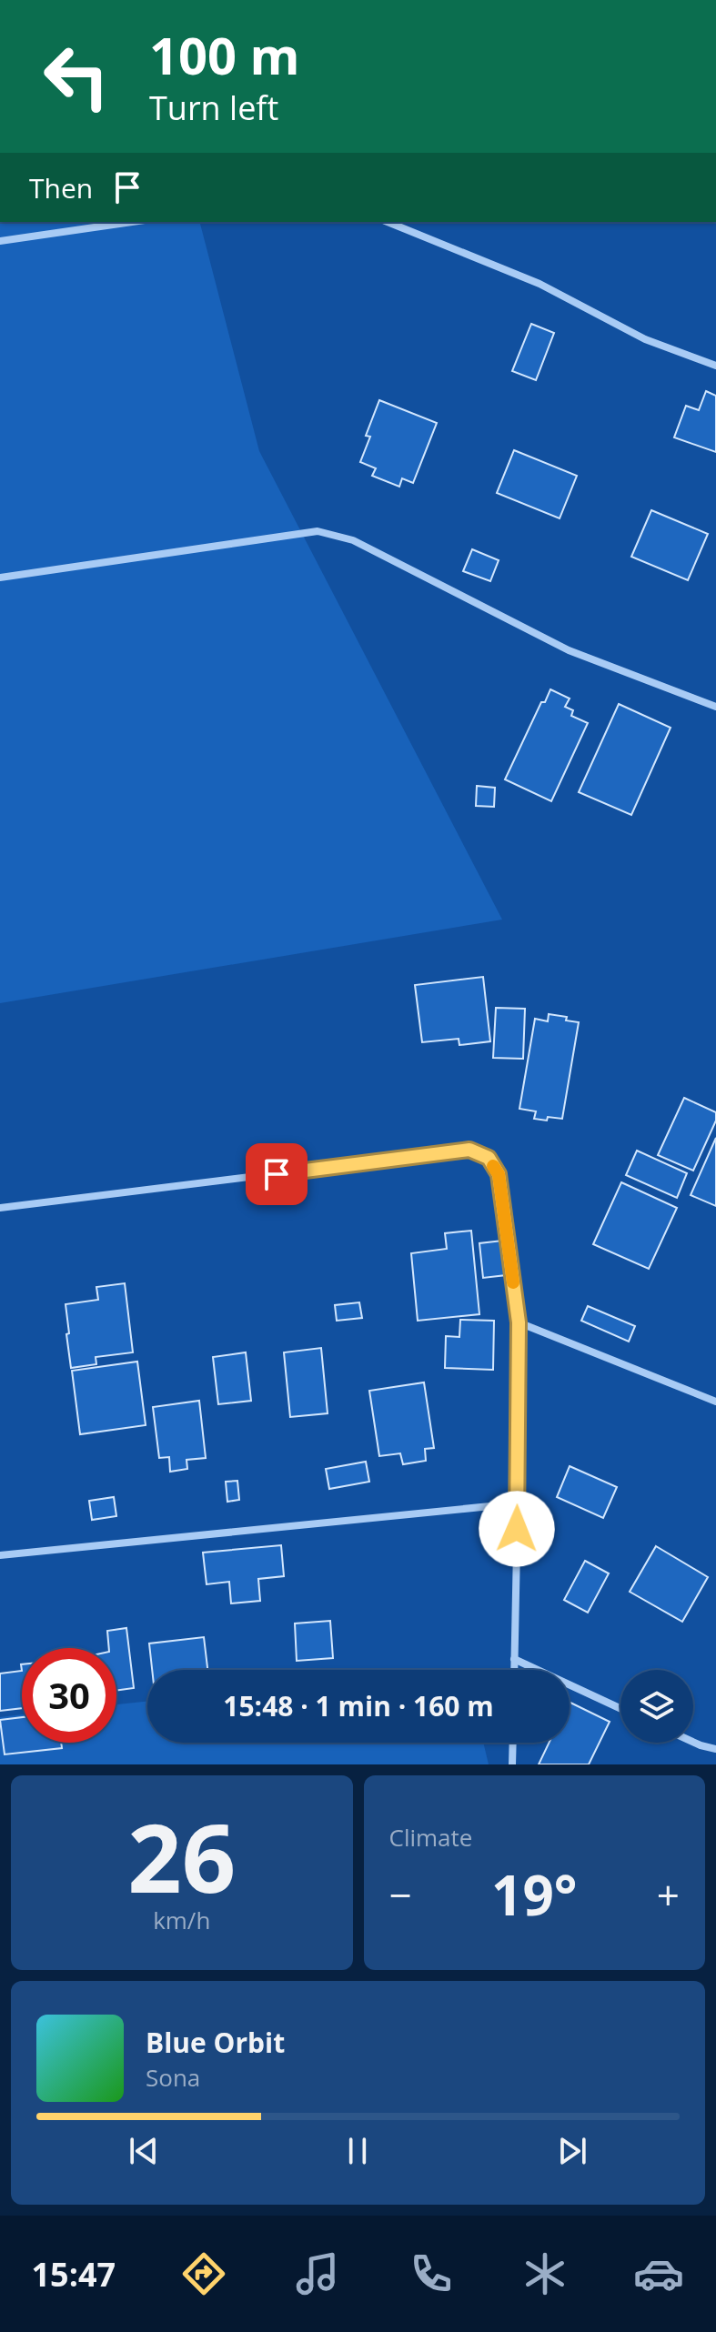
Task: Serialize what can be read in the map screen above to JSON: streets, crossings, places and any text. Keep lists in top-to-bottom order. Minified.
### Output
{"page":{"turn":["100 m","Turn left"],"then":"Then","limit":"30","trip":"15:48 · 1 min · 160 m","tile":[["26","km/h"],"Climate"],"heat":["−","19°","+"],"song":["Blue Orbit","Sona"],"tabs":"15:47"}}
